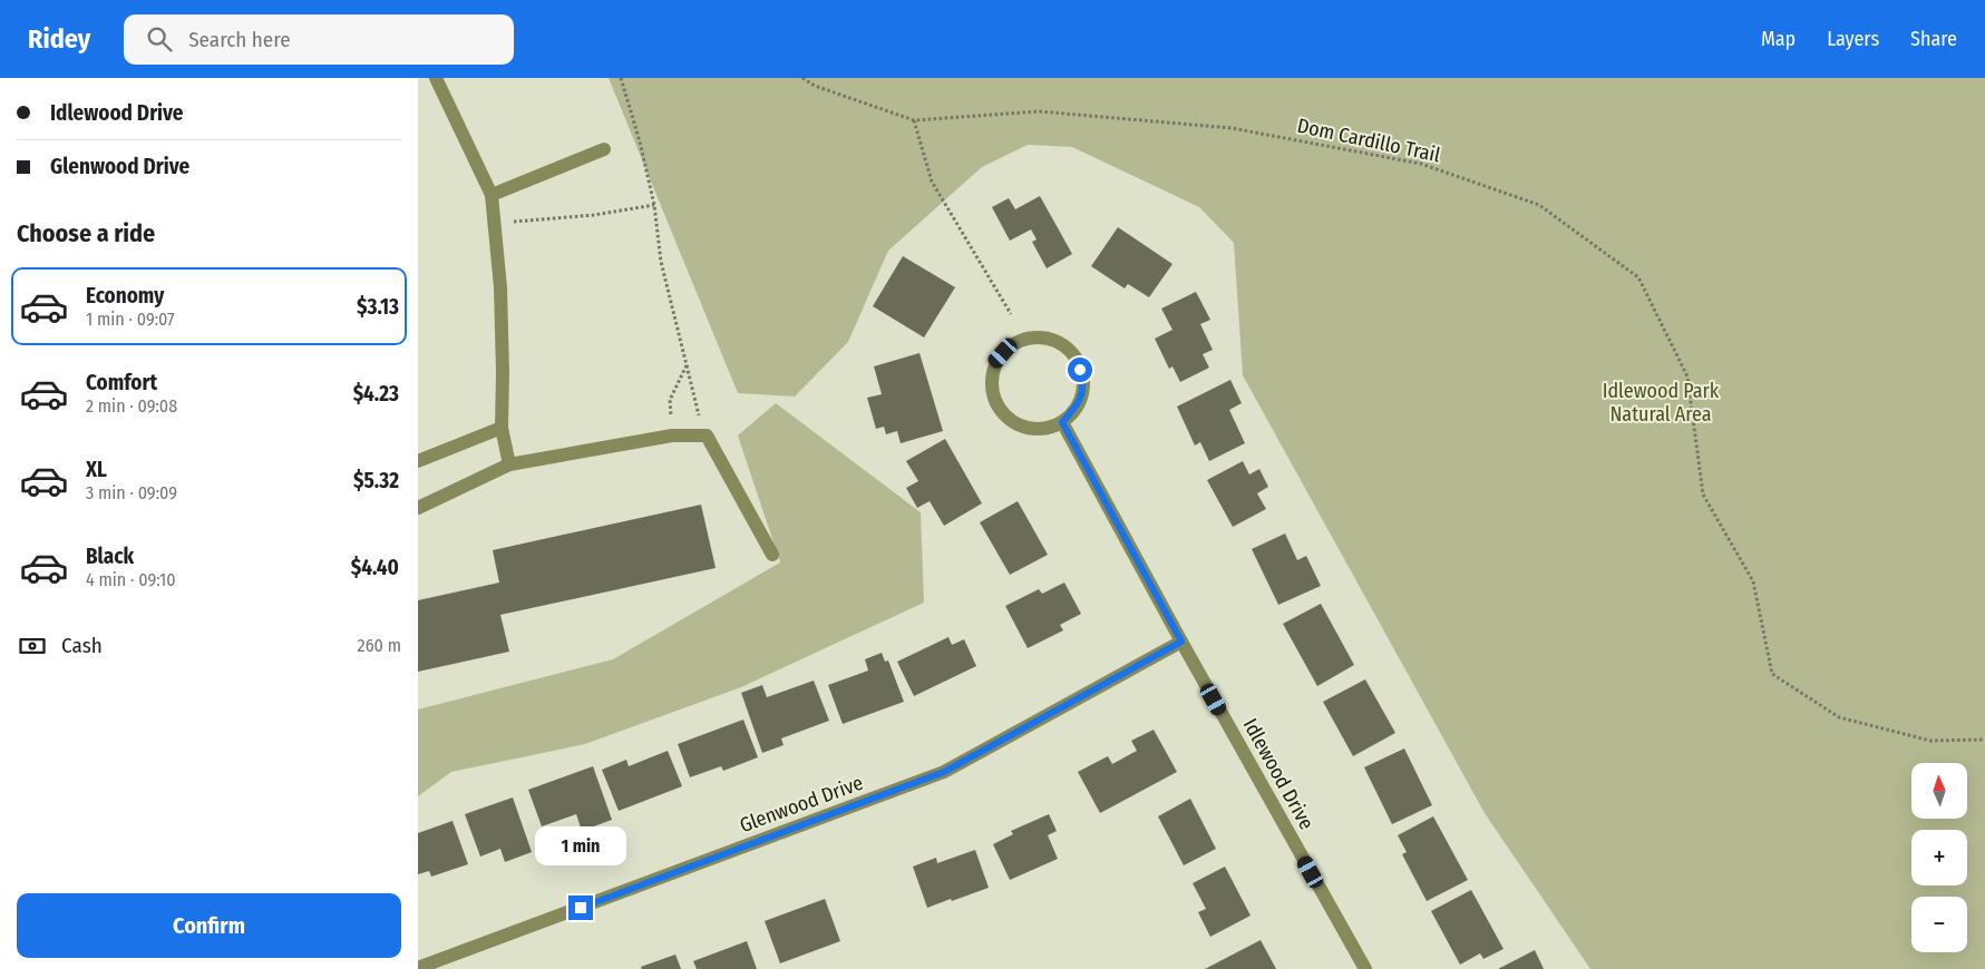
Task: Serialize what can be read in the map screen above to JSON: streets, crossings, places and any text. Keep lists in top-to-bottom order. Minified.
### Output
{"streets":{"street":["Idlewood Drive","Glenwood Drive"],"path":["Dom Cardillo Trail"]},"crossings":[["Idlewood Drive","Glenwood Drive"]],"parks":["Idlewood Park Natural Area"],"north":"top","page":{"header":"Ridey","search":"Search here","nav":["Map","Layers","Share"],"banner":["Idlewood Drive","Glenwood Drive"],"heading":"Choose a ride","list":[{"name":"Economy","note":"1 min · 09:07","value":"$3.13"},{"name":"Comfort","note":"2 min · 09:08","value":"$4.23"},{"name":"XL","note":"3 min · 09:09","value":"$5.32"},{"name":"Black","note":"4 min · 09:10","value":"$4.40"}],"pay":["Cash","260 m"],"map_buttons":["+","−"],"bubble":"1 min","buttons":"Confirm"}}
